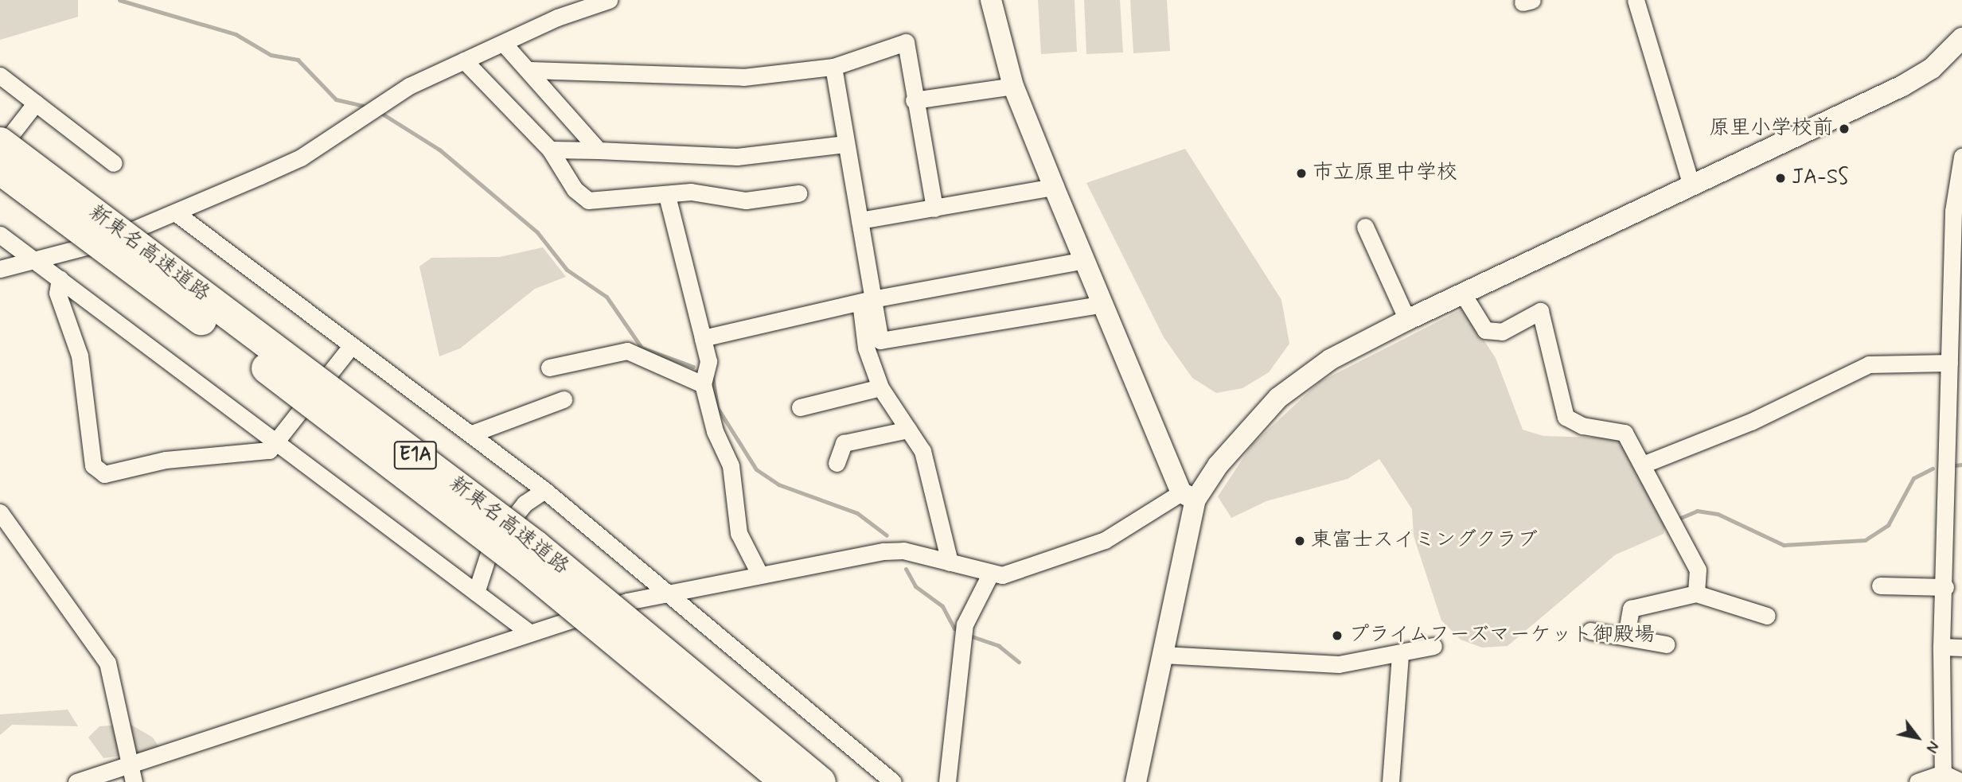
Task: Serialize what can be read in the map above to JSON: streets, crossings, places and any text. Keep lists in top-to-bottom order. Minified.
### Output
{"streets":{"highway":["新東名高速道路","E1A"]},"places":["原里小学校前","市立原里中学校","JA-SS","東富士スイミングクラブ","プライムフーズマーケット御殿場"],"north":"bottom right"}
